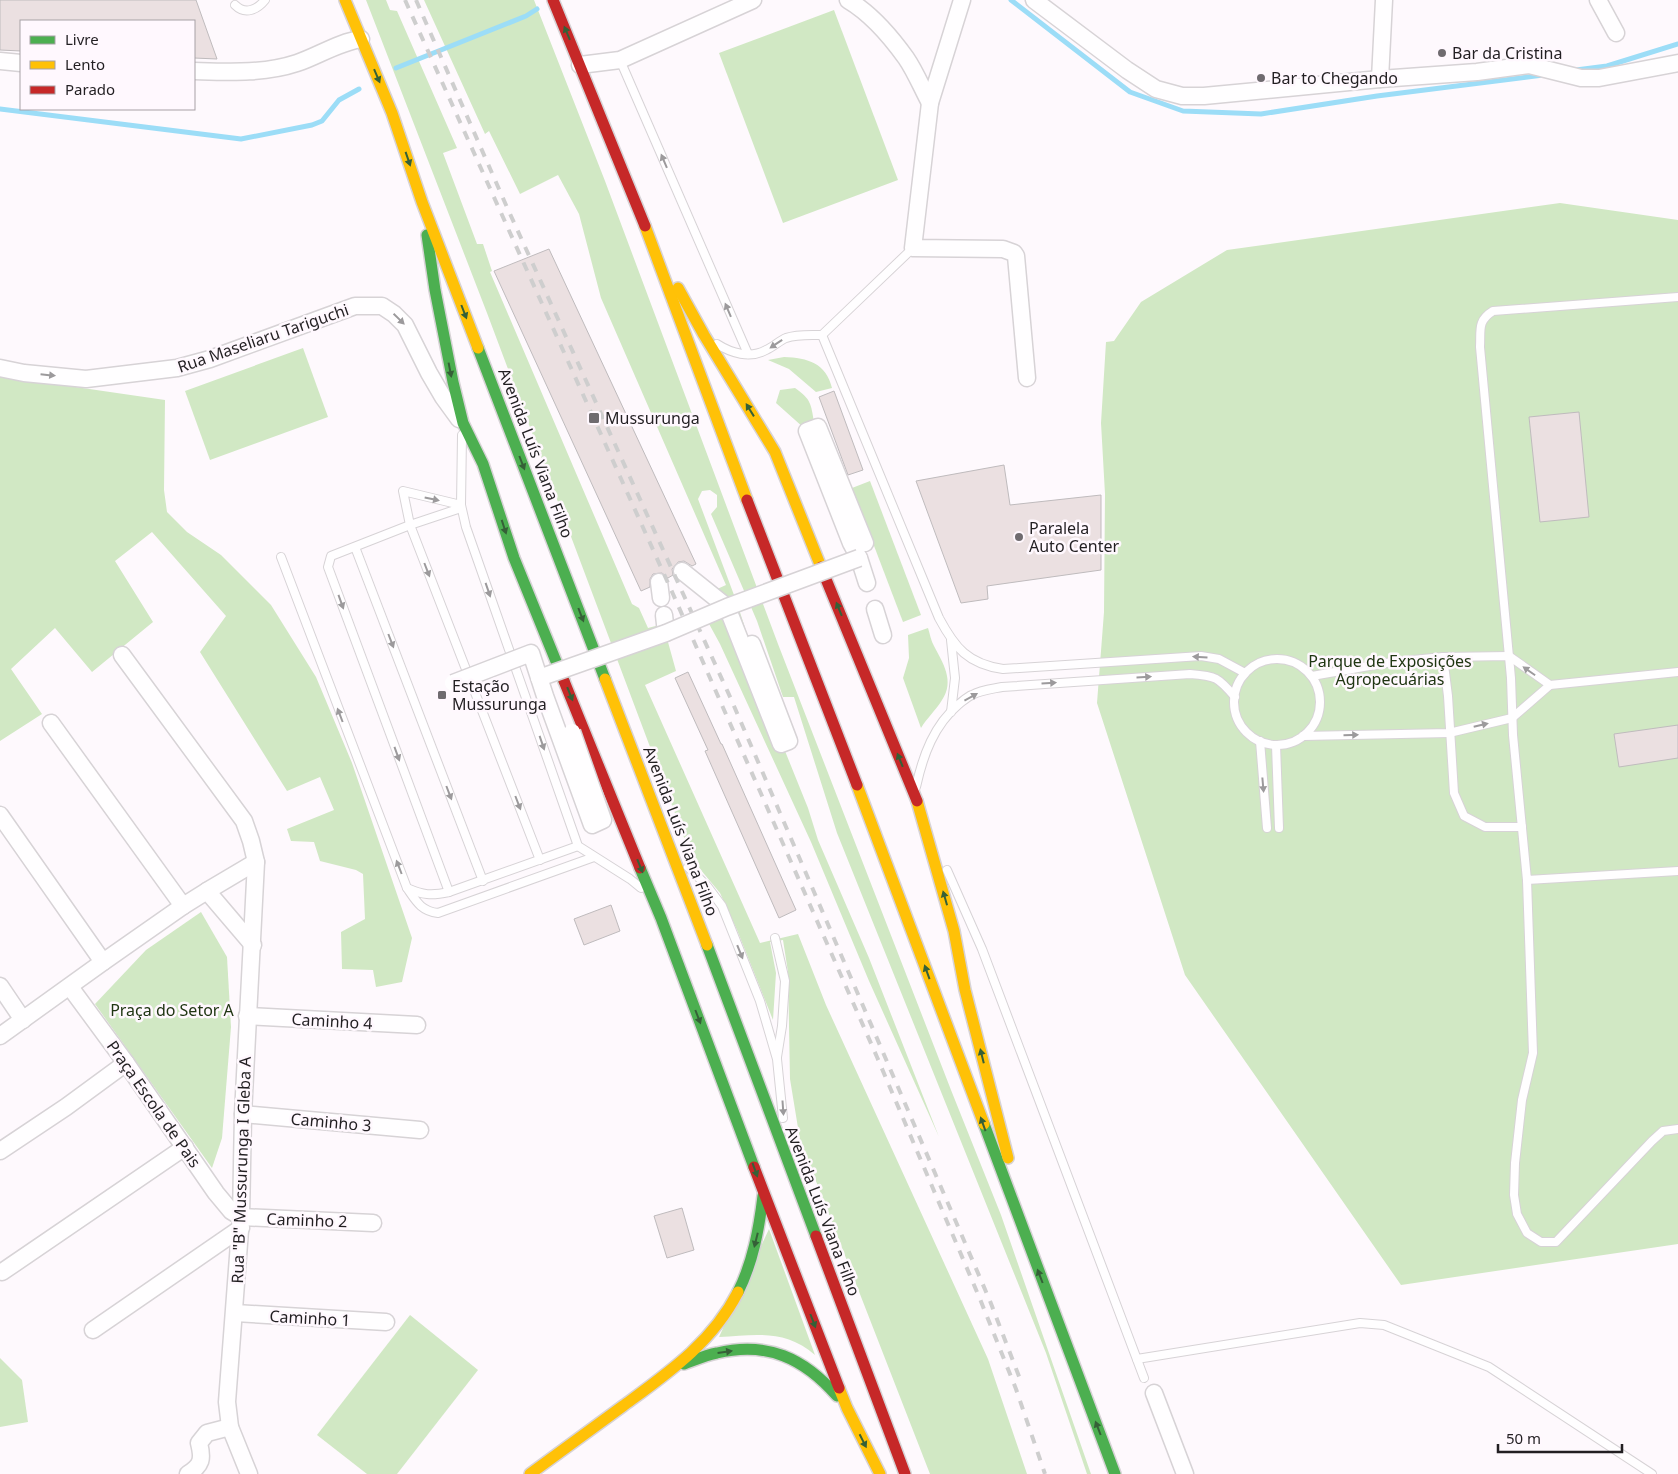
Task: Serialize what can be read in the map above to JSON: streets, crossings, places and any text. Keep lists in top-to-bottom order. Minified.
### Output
{"streets":{"main road":["Avenida Luís Viana Filho"],"street":["Rua Maseliaru Tariguchi","Caminho 4","Praça Escola de Pais","Caminho 3","Rua \"B\" Mussurunga I Gleba A","Caminho 2","Caminho 1"]},"crossings":[["Rua Maseliaru Tariguchi","Avenida Luís Viana Filho"],["Caminho 4","Rua \"B\" Mussurunga I Gleba A"],["Praça Escola de Pais","Rua \"B\" Mussurunga I Gleba A"],["Praça Escola de Pais","Caminho 2"],["Caminho 3","Rua \"B\" Mussurunga I Gleba A"],["Rua \"B\" Mussurunga I Gleba A","Caminho 2"],["Rua \"B\" Mussurunga I Gleba A","Caminho 1"]],"one_way":["Rua Maseliaru Tariguchi","Avenida Luís Viana Filho"],"parks":["Parque de Exposições Agropecuárias","Praça do Setor A"],"places":{"other":["Bar da Cristina","Bar to Chegando","Paralela Auto Center"],"transit":["Mussurunga","Estação Mussurunga"]},"legend":["Livre","Lento","Parado"],"scale_bar":"50 m"}
